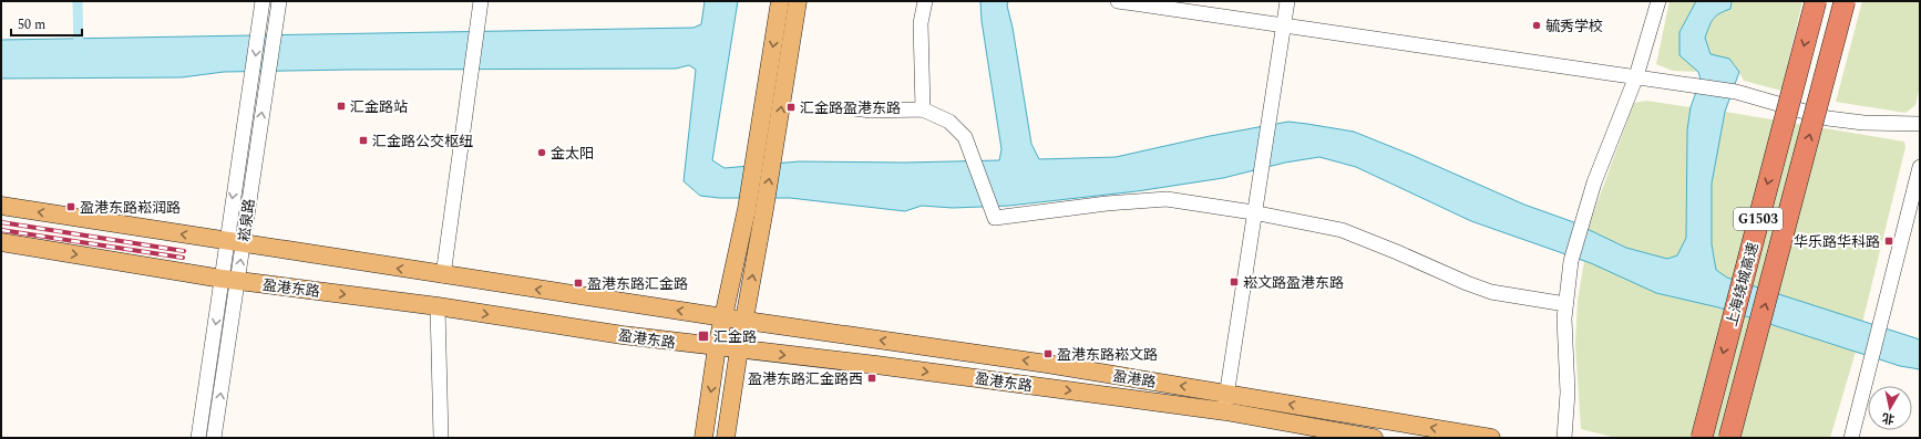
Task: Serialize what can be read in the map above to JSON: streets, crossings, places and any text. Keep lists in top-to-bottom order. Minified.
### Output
{"streets":{"highway":["G1503","上海绕城高速"],"main road":["盈港东路","盈港路"],"street":["崧泉路"]},"crossings":[["崧泉路","盈港东路"]],"one_way":["盈港路"],"places":{"other":["毓秀学校","金太阳"],"transit":["汇金路站","汇金路盈港东路","汇金路公交枢纽","盈港东路崧润路","华乐路华科路","崧文路盈港东路","盈港东路汇金路","汇金路","盈港东路崧文路","盈港东路汇金路西"]},"scale_bar":"50 m","north":"bottom"}
